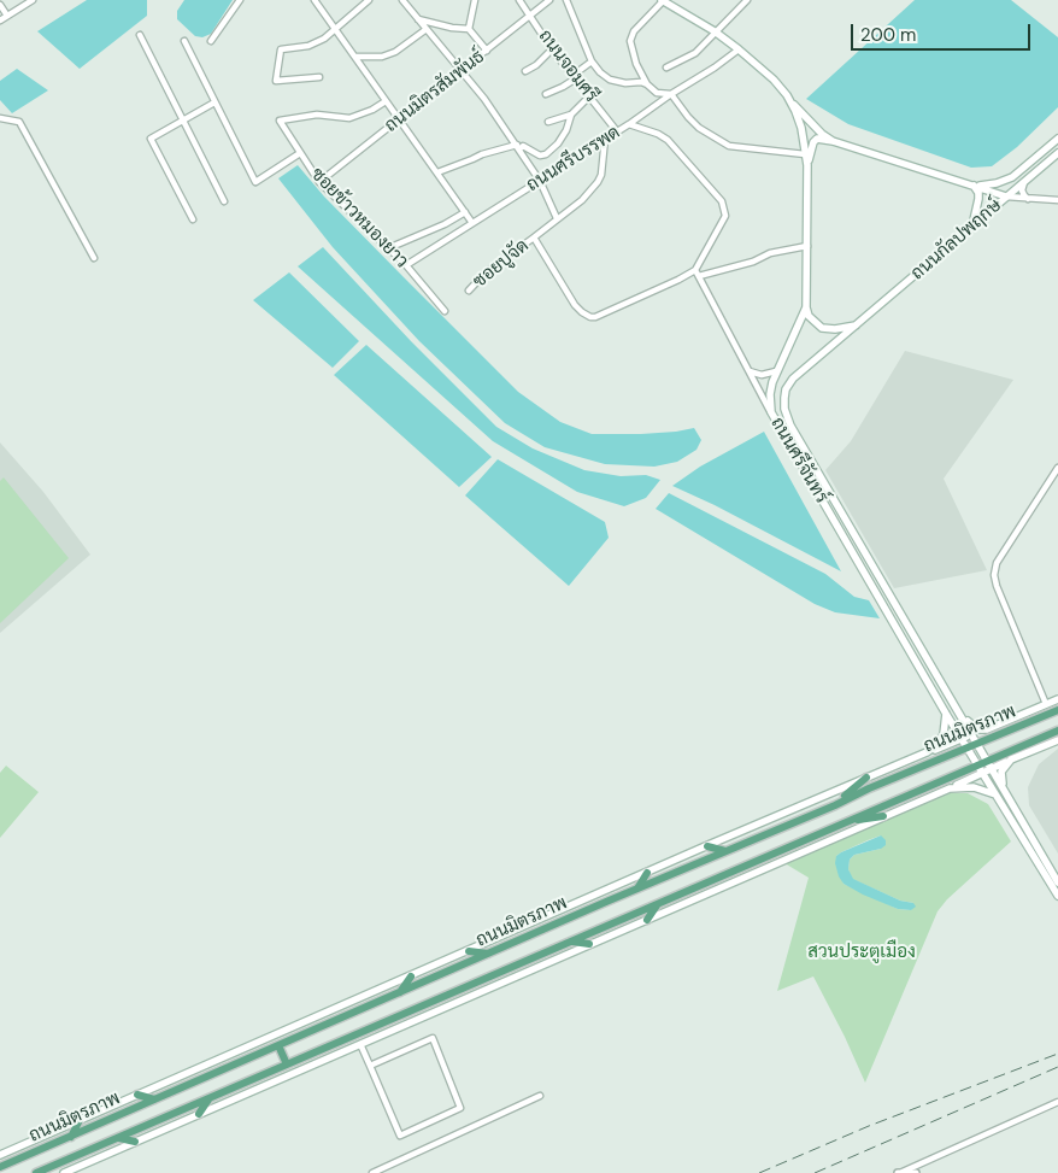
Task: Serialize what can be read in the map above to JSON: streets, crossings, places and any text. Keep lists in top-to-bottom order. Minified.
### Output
{"streets":{"main road":["ถนนกัลปพฤกษ์","ถนนศรีจันทร์","ถนนมิตรภาพ"],"street":["ถนนจอมศรี","ถนนมิตรสัมพันธ์","ถนนศรีบรรพด","ซอยข้าวหมองยาว","ซอยปูจัด"]},"crossings":[["ถนนจอมศรี","ถนนมิตรสัมพันธ์"],["ถนนจอมศรี","ถนนศรีบรรพด"],["ถนนมิตรสัมพันธ์","ซอยข้าวหมองยาว"],["ถนนศรีบรรพด","ซอยข้าวหมองยาว"],["ถนนศรีบรรพด","ซอยปูจัด"],["ถนนศรีบรรพด","ถนนศรีจันทร์"],["ถนนกัลปพฤกษ์","ถนนศรีจันทร์"],["ถนนศรีจันทร์","ถนนมิตรภาพ"]],"parks":["สวนประตูเมือง"],"scale_bar":"200 m"}
